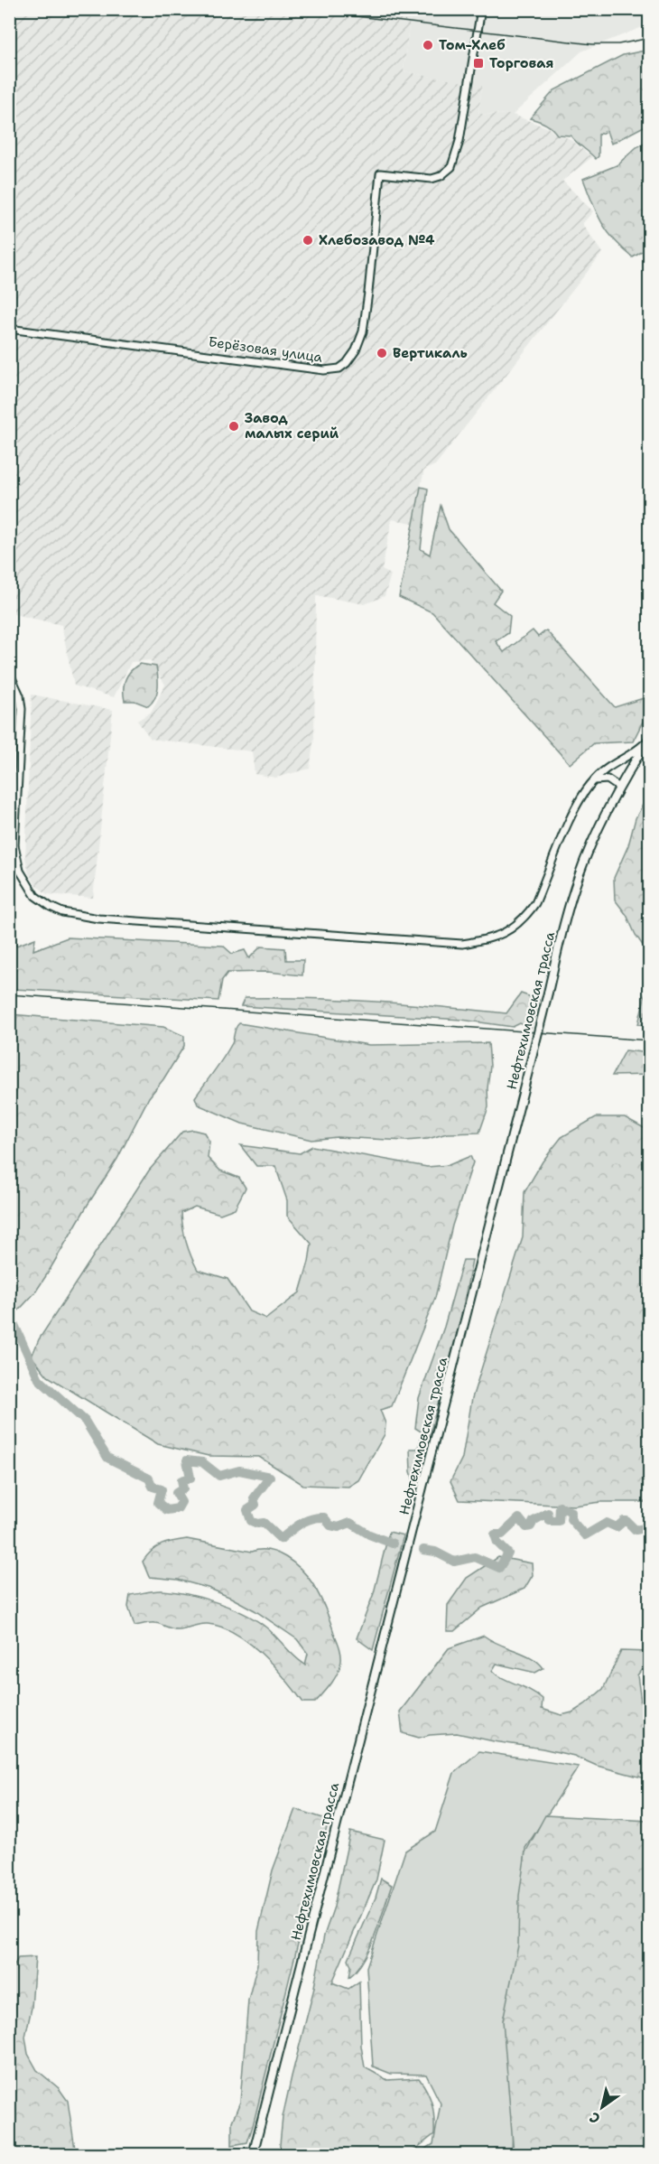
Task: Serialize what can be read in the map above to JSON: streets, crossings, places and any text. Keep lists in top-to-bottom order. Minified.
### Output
{"streets":{"main road":["Нефтехимовская трасса"],"street":["Берёзовая улица"]},"places":{"other":["Том-Хлеб","Хлебозавод №4","Вертикаль","Завод малых серий"],"transit":["Торговая"]},"north":"bottom left"}
